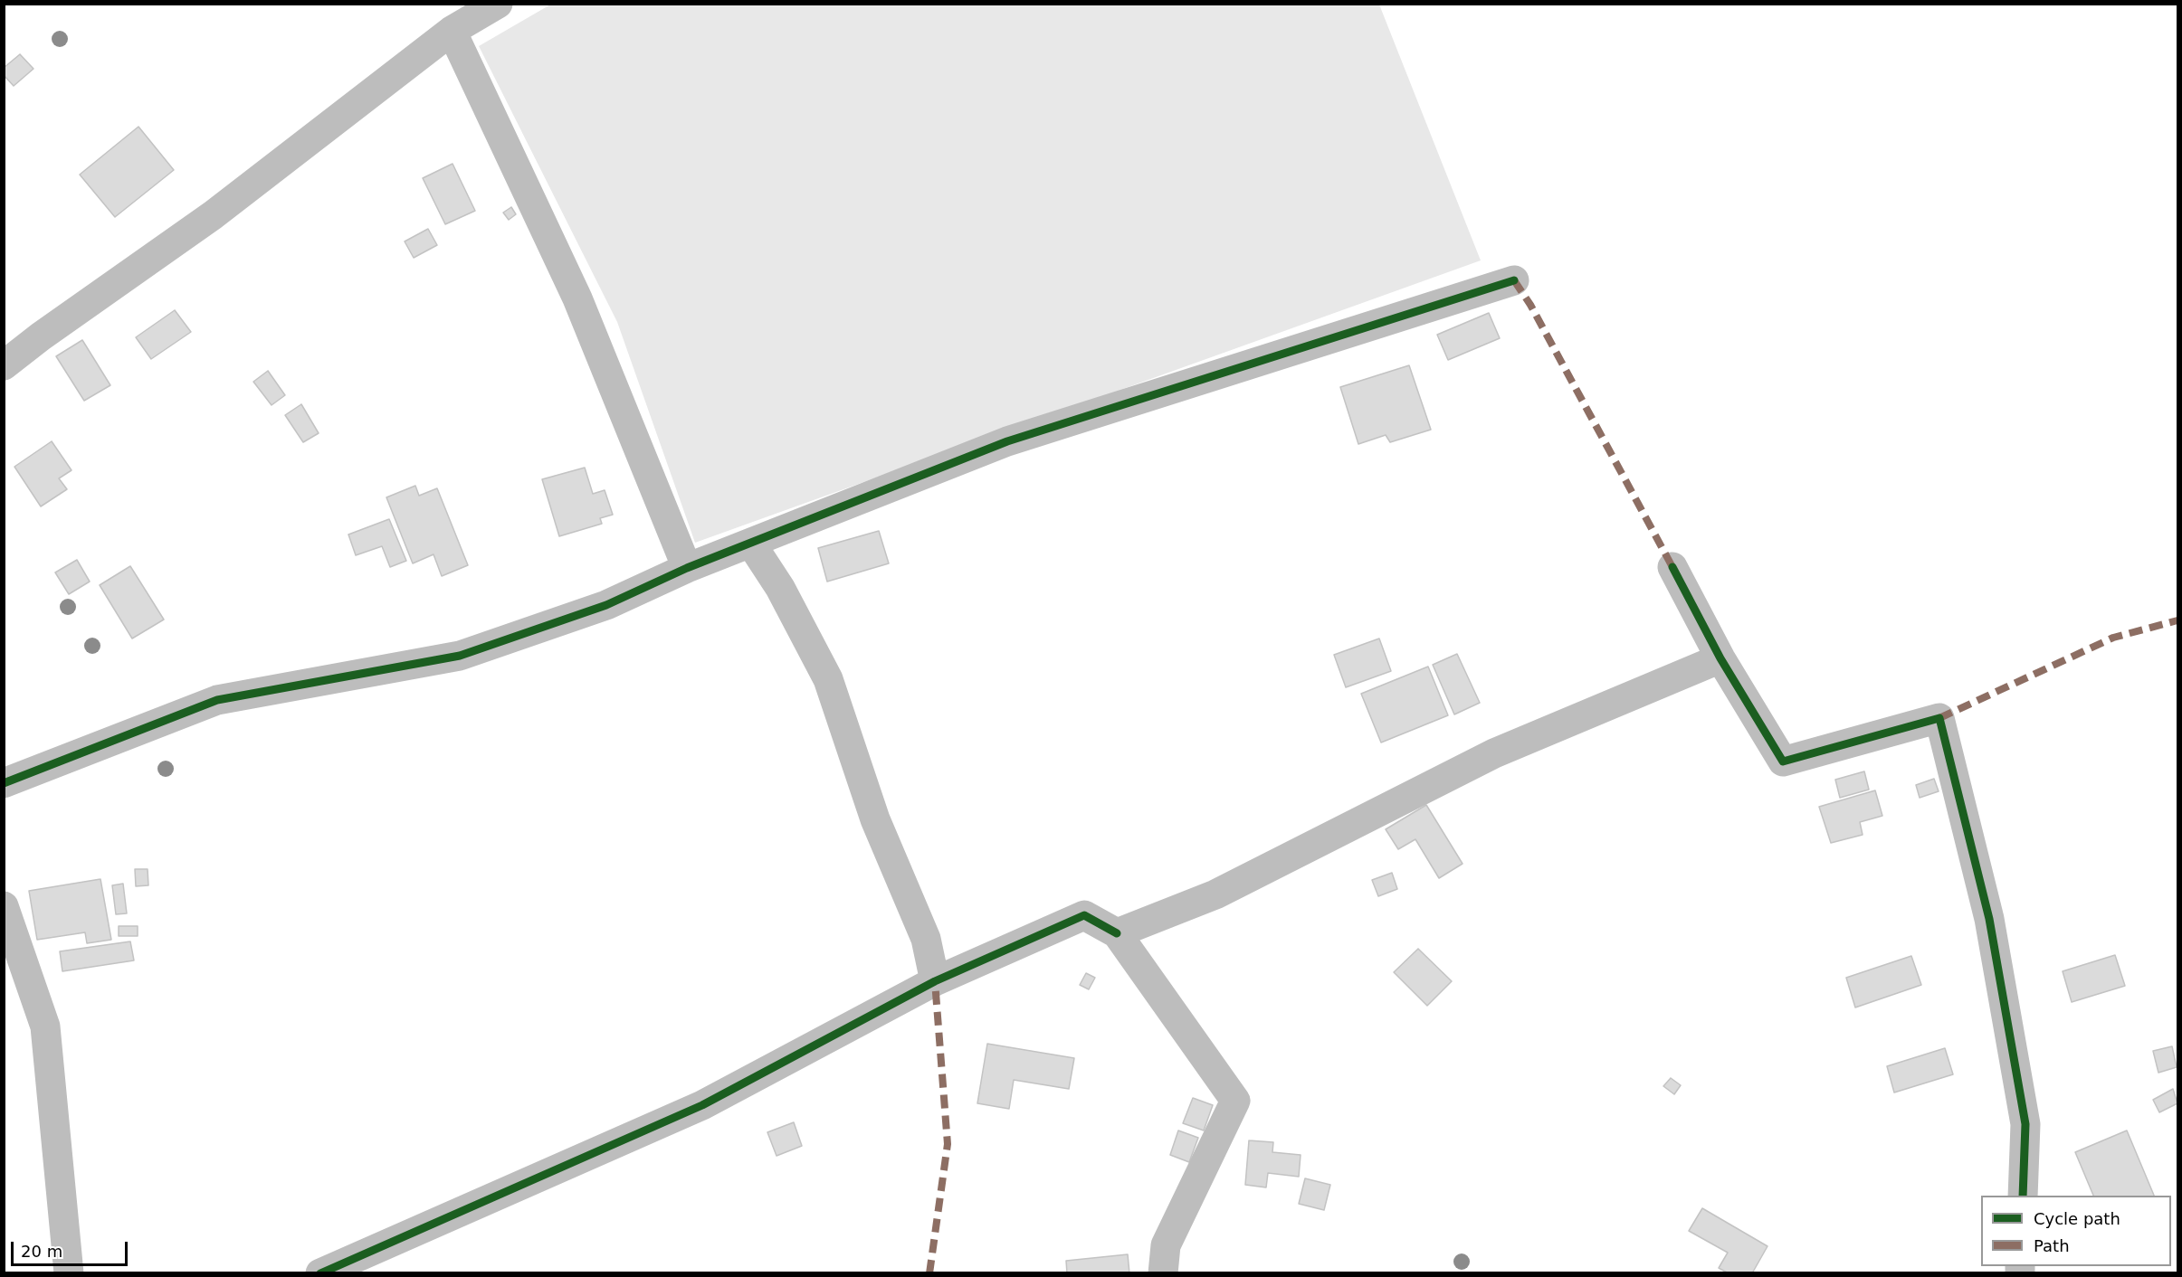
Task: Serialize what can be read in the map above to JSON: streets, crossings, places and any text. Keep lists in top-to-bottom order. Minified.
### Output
{"legend":["Cycle path","Path"],"scale_bar":"20 m"}
